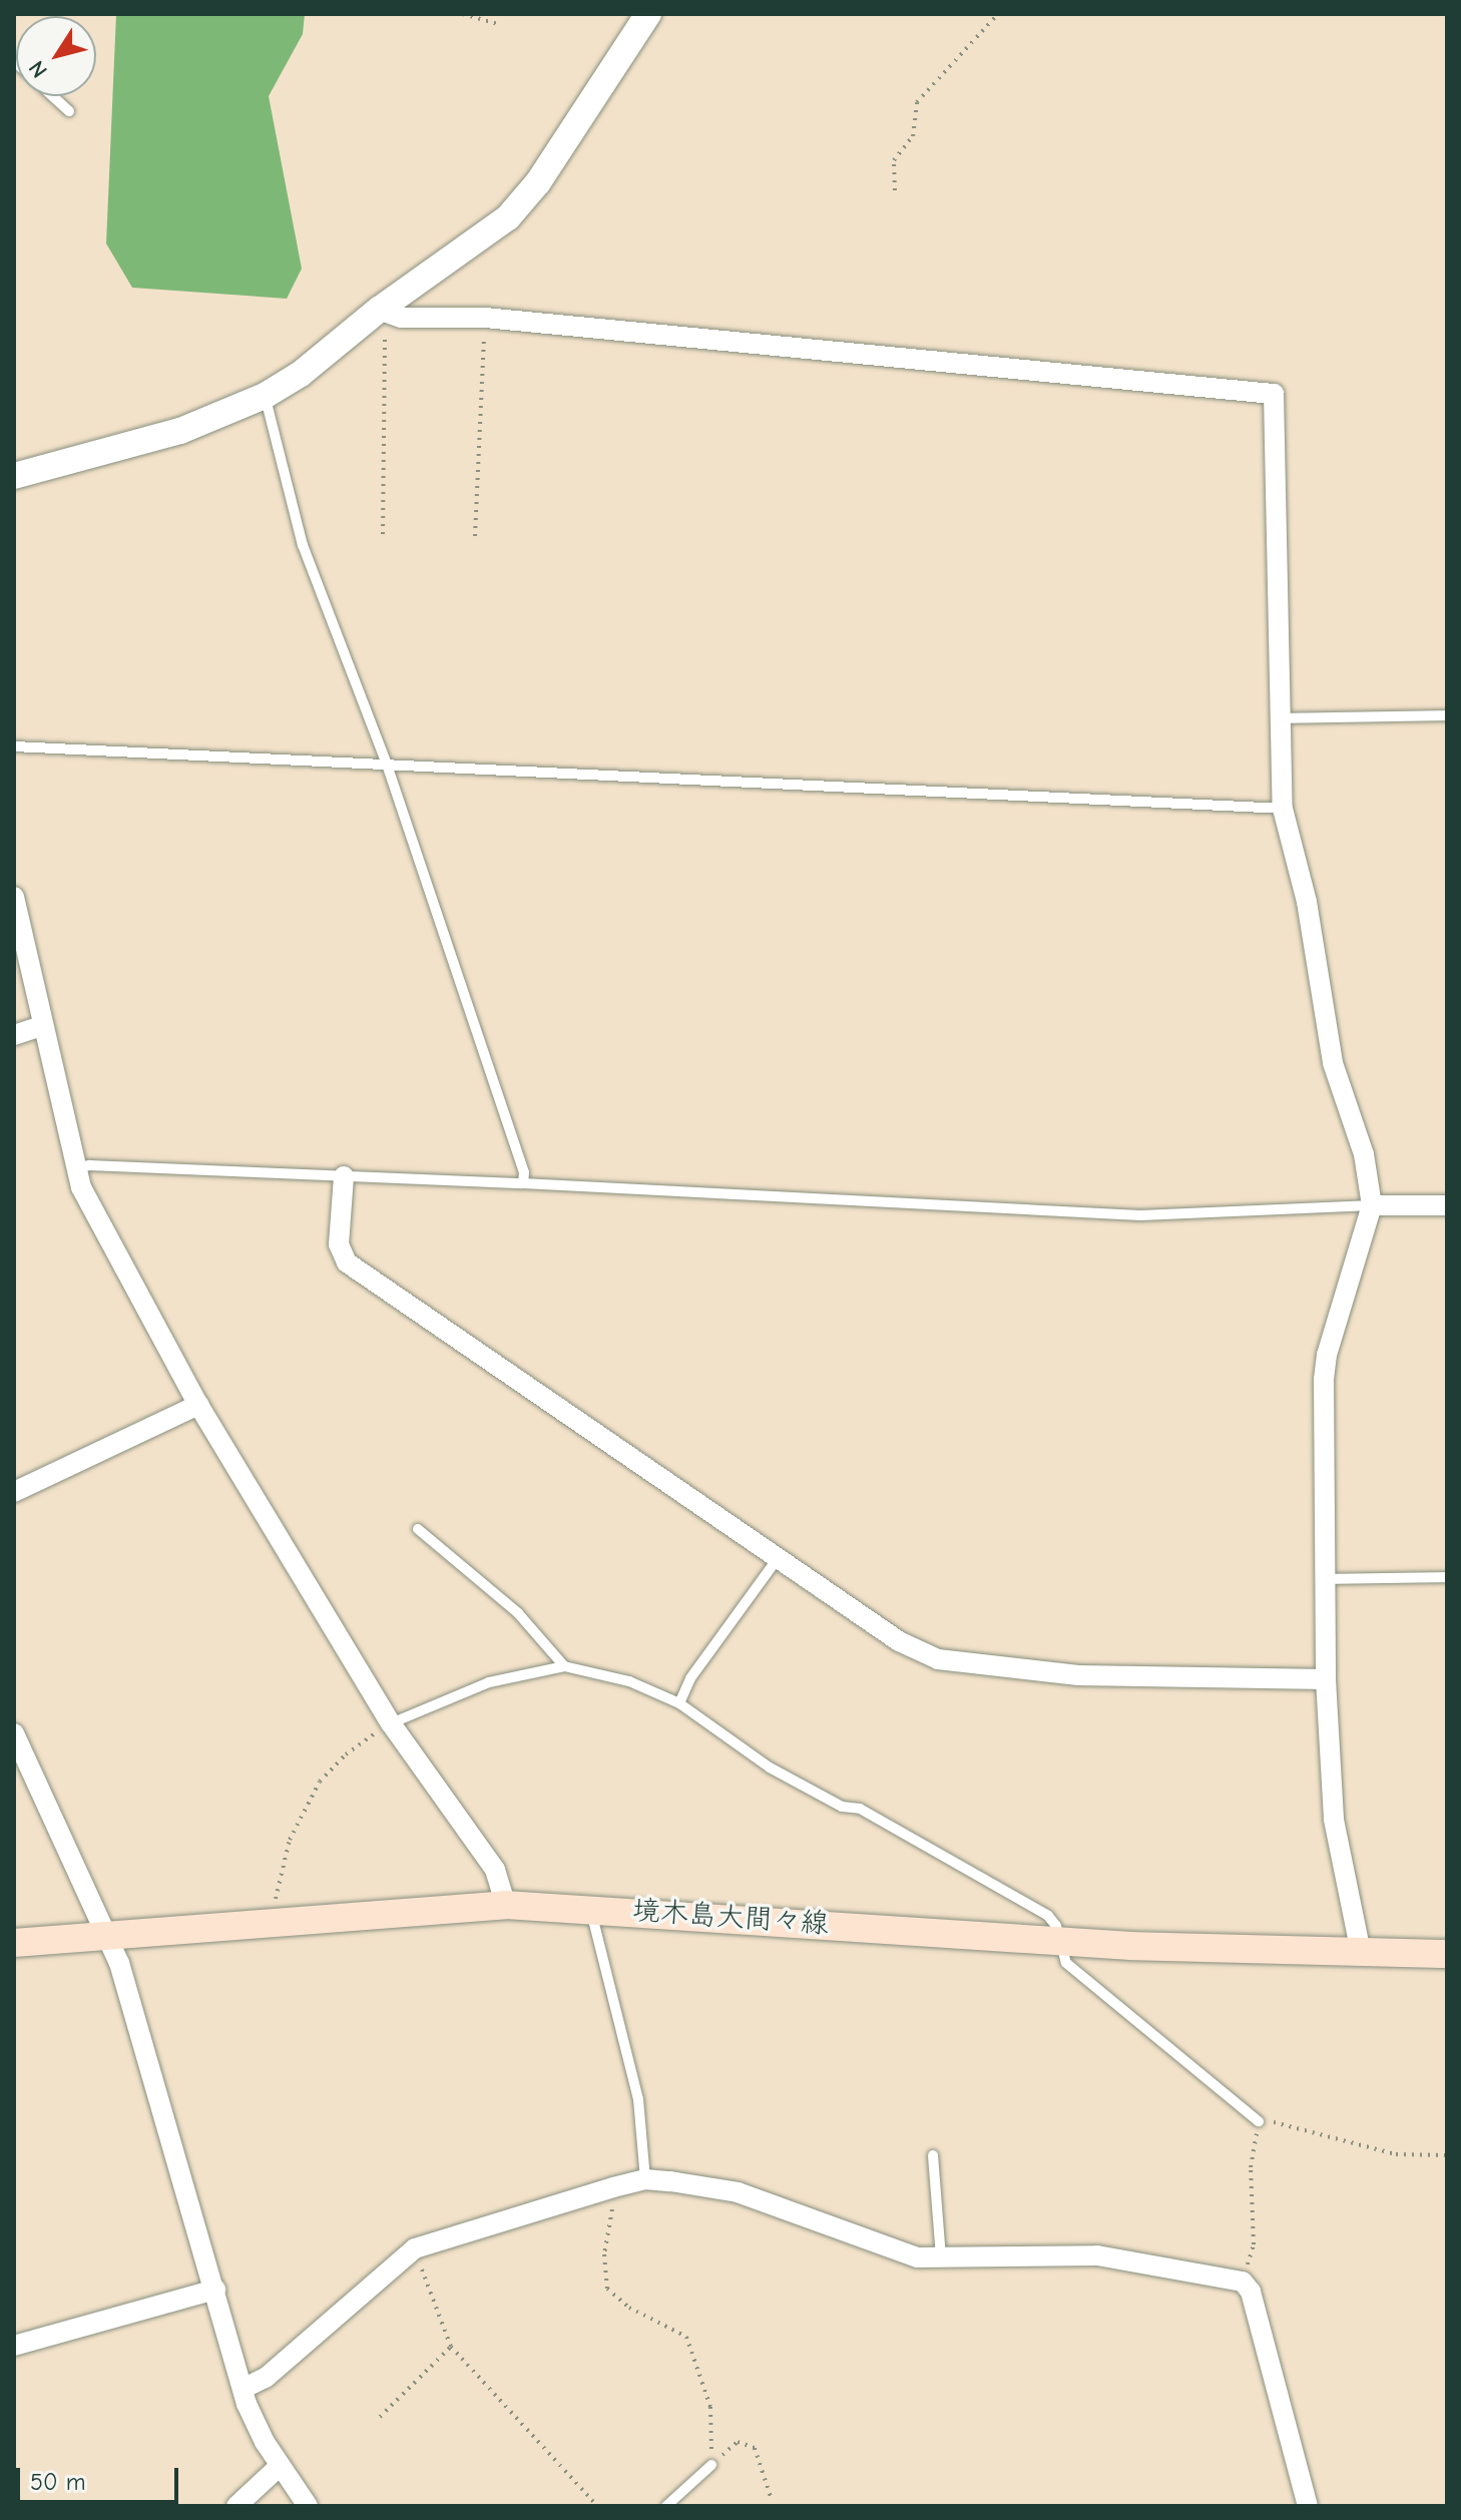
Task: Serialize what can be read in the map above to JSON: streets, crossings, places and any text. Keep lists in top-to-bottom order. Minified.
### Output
{"streets":{"main road":["境木島大間々線"]},"scale_bar":"50 m","north":"bottom left"}
